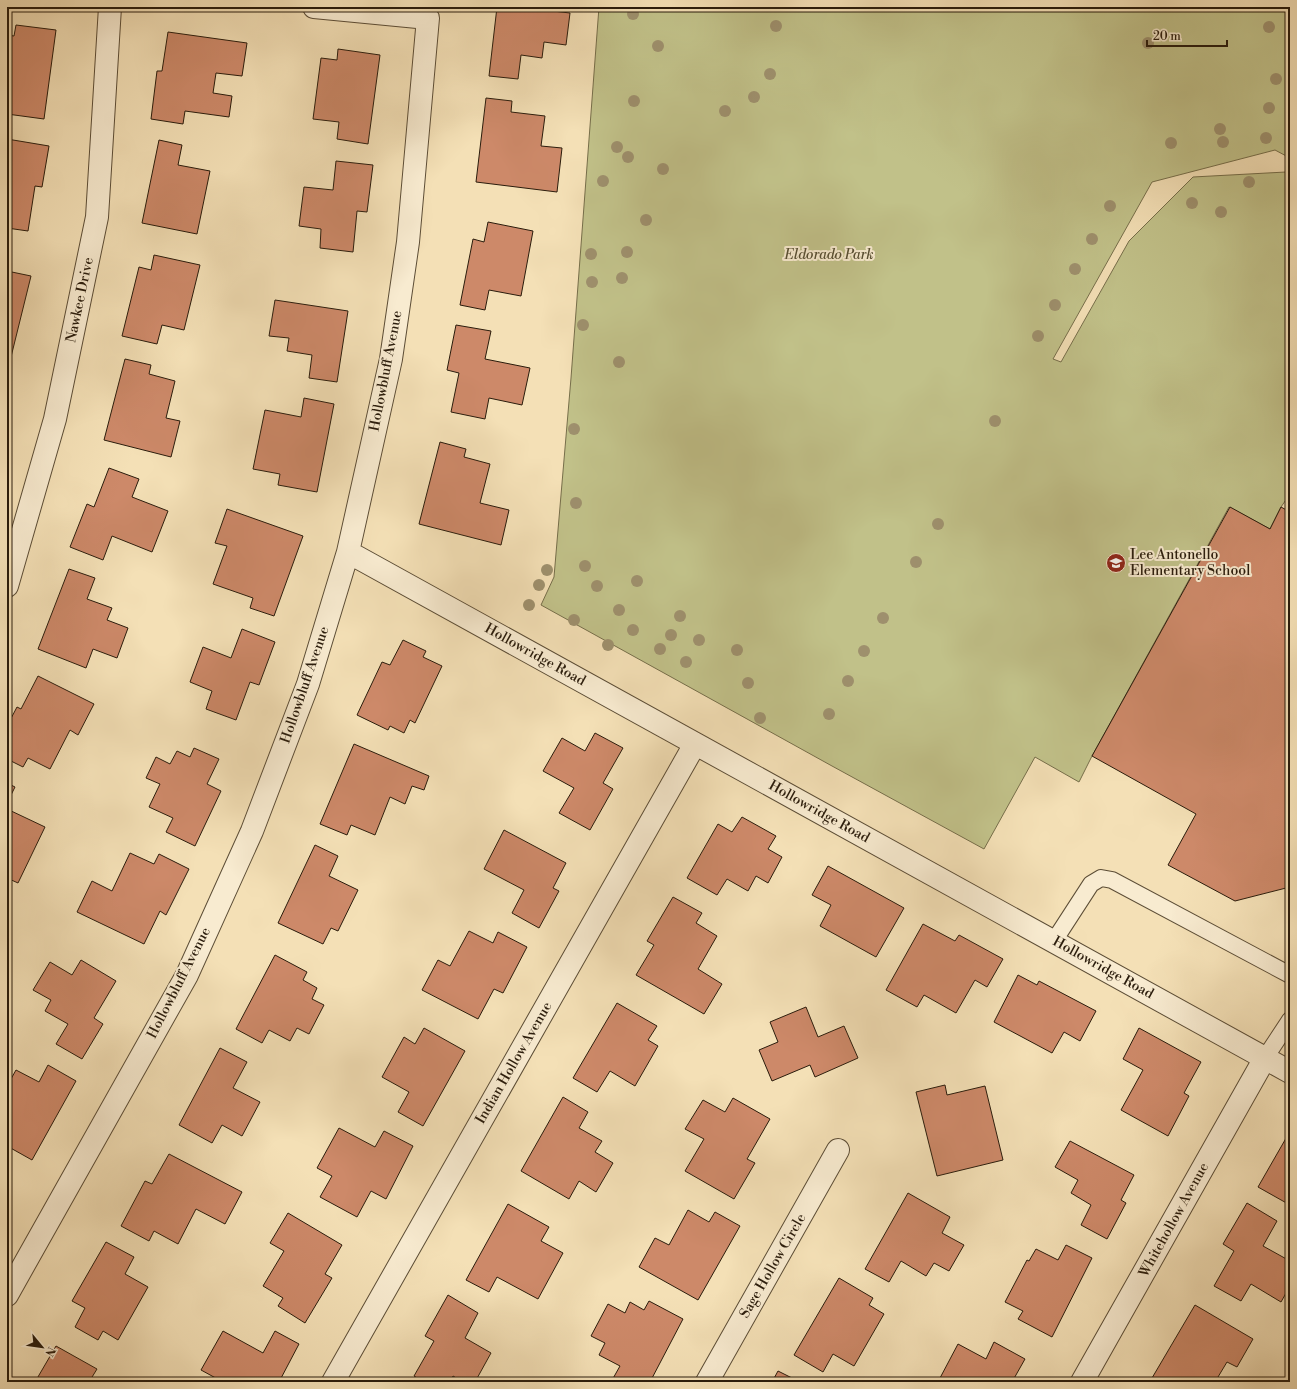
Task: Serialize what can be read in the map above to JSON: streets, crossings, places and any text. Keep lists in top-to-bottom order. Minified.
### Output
{"streets":{"street":["Nawkee Drive","Hollowbluff Avenue","Hollowridge Road","Indian Hollow Avenue","Whitehollow Avenue","Sage Hollow Circle"]},"crossings":[["Hollowbluff Avenue","Hollowridge Road"],["Hollowridge Road","Indian Hollow Avenue"],["Hollowridge Road","Whitehollow Avenue"]],"parks":["Eldorado Park"],"places":{"school or university":["Lee Antonello Elementary School"]},"scale_bar":"20 m","north":"bottom right"}
